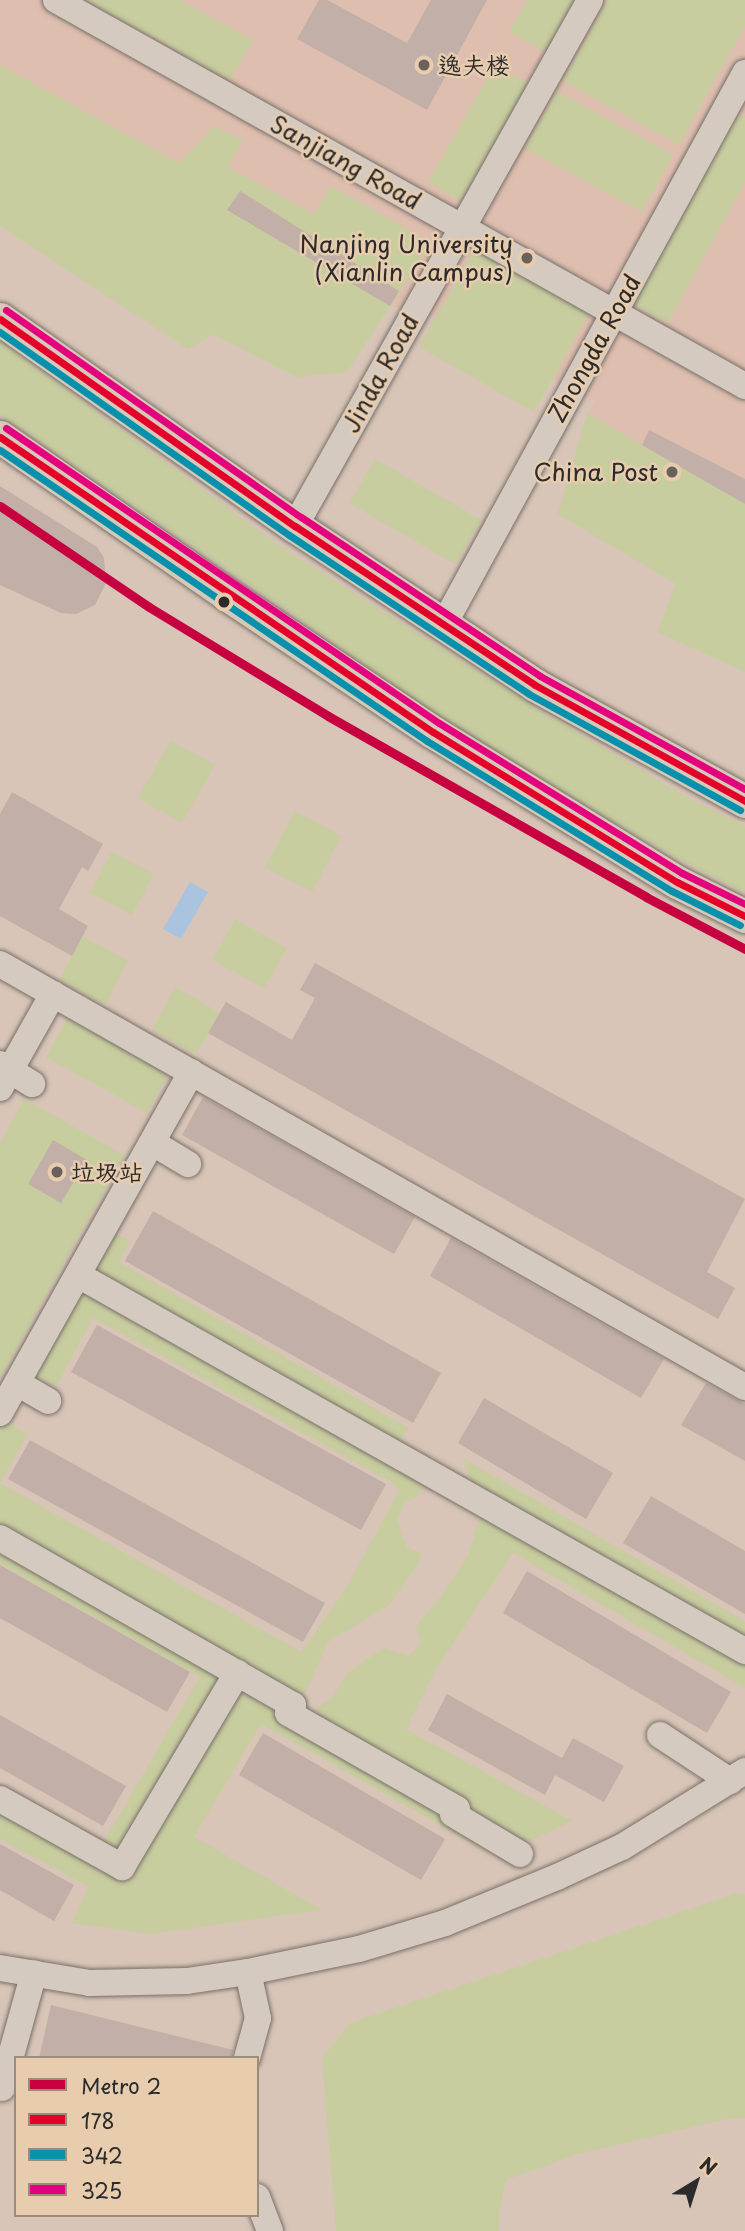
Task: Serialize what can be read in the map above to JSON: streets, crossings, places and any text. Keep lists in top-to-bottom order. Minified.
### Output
{"streets":{"street":["Sanjiang Road","Zhongda Road","Jinda Road"]},"crossings":[["Sanjiang Road","Zhongda Road"],["Sanjiang Road","Jinda Road"]],"places":["逸夫楼","Nanjing University (Xianlin Campus)","China Post","垃圾站"],"lines":["transit line 325","transit line 178","transit line 342","metro line 2"],"legend":["Metro 2","178","342","325"],"north":"top right"}
